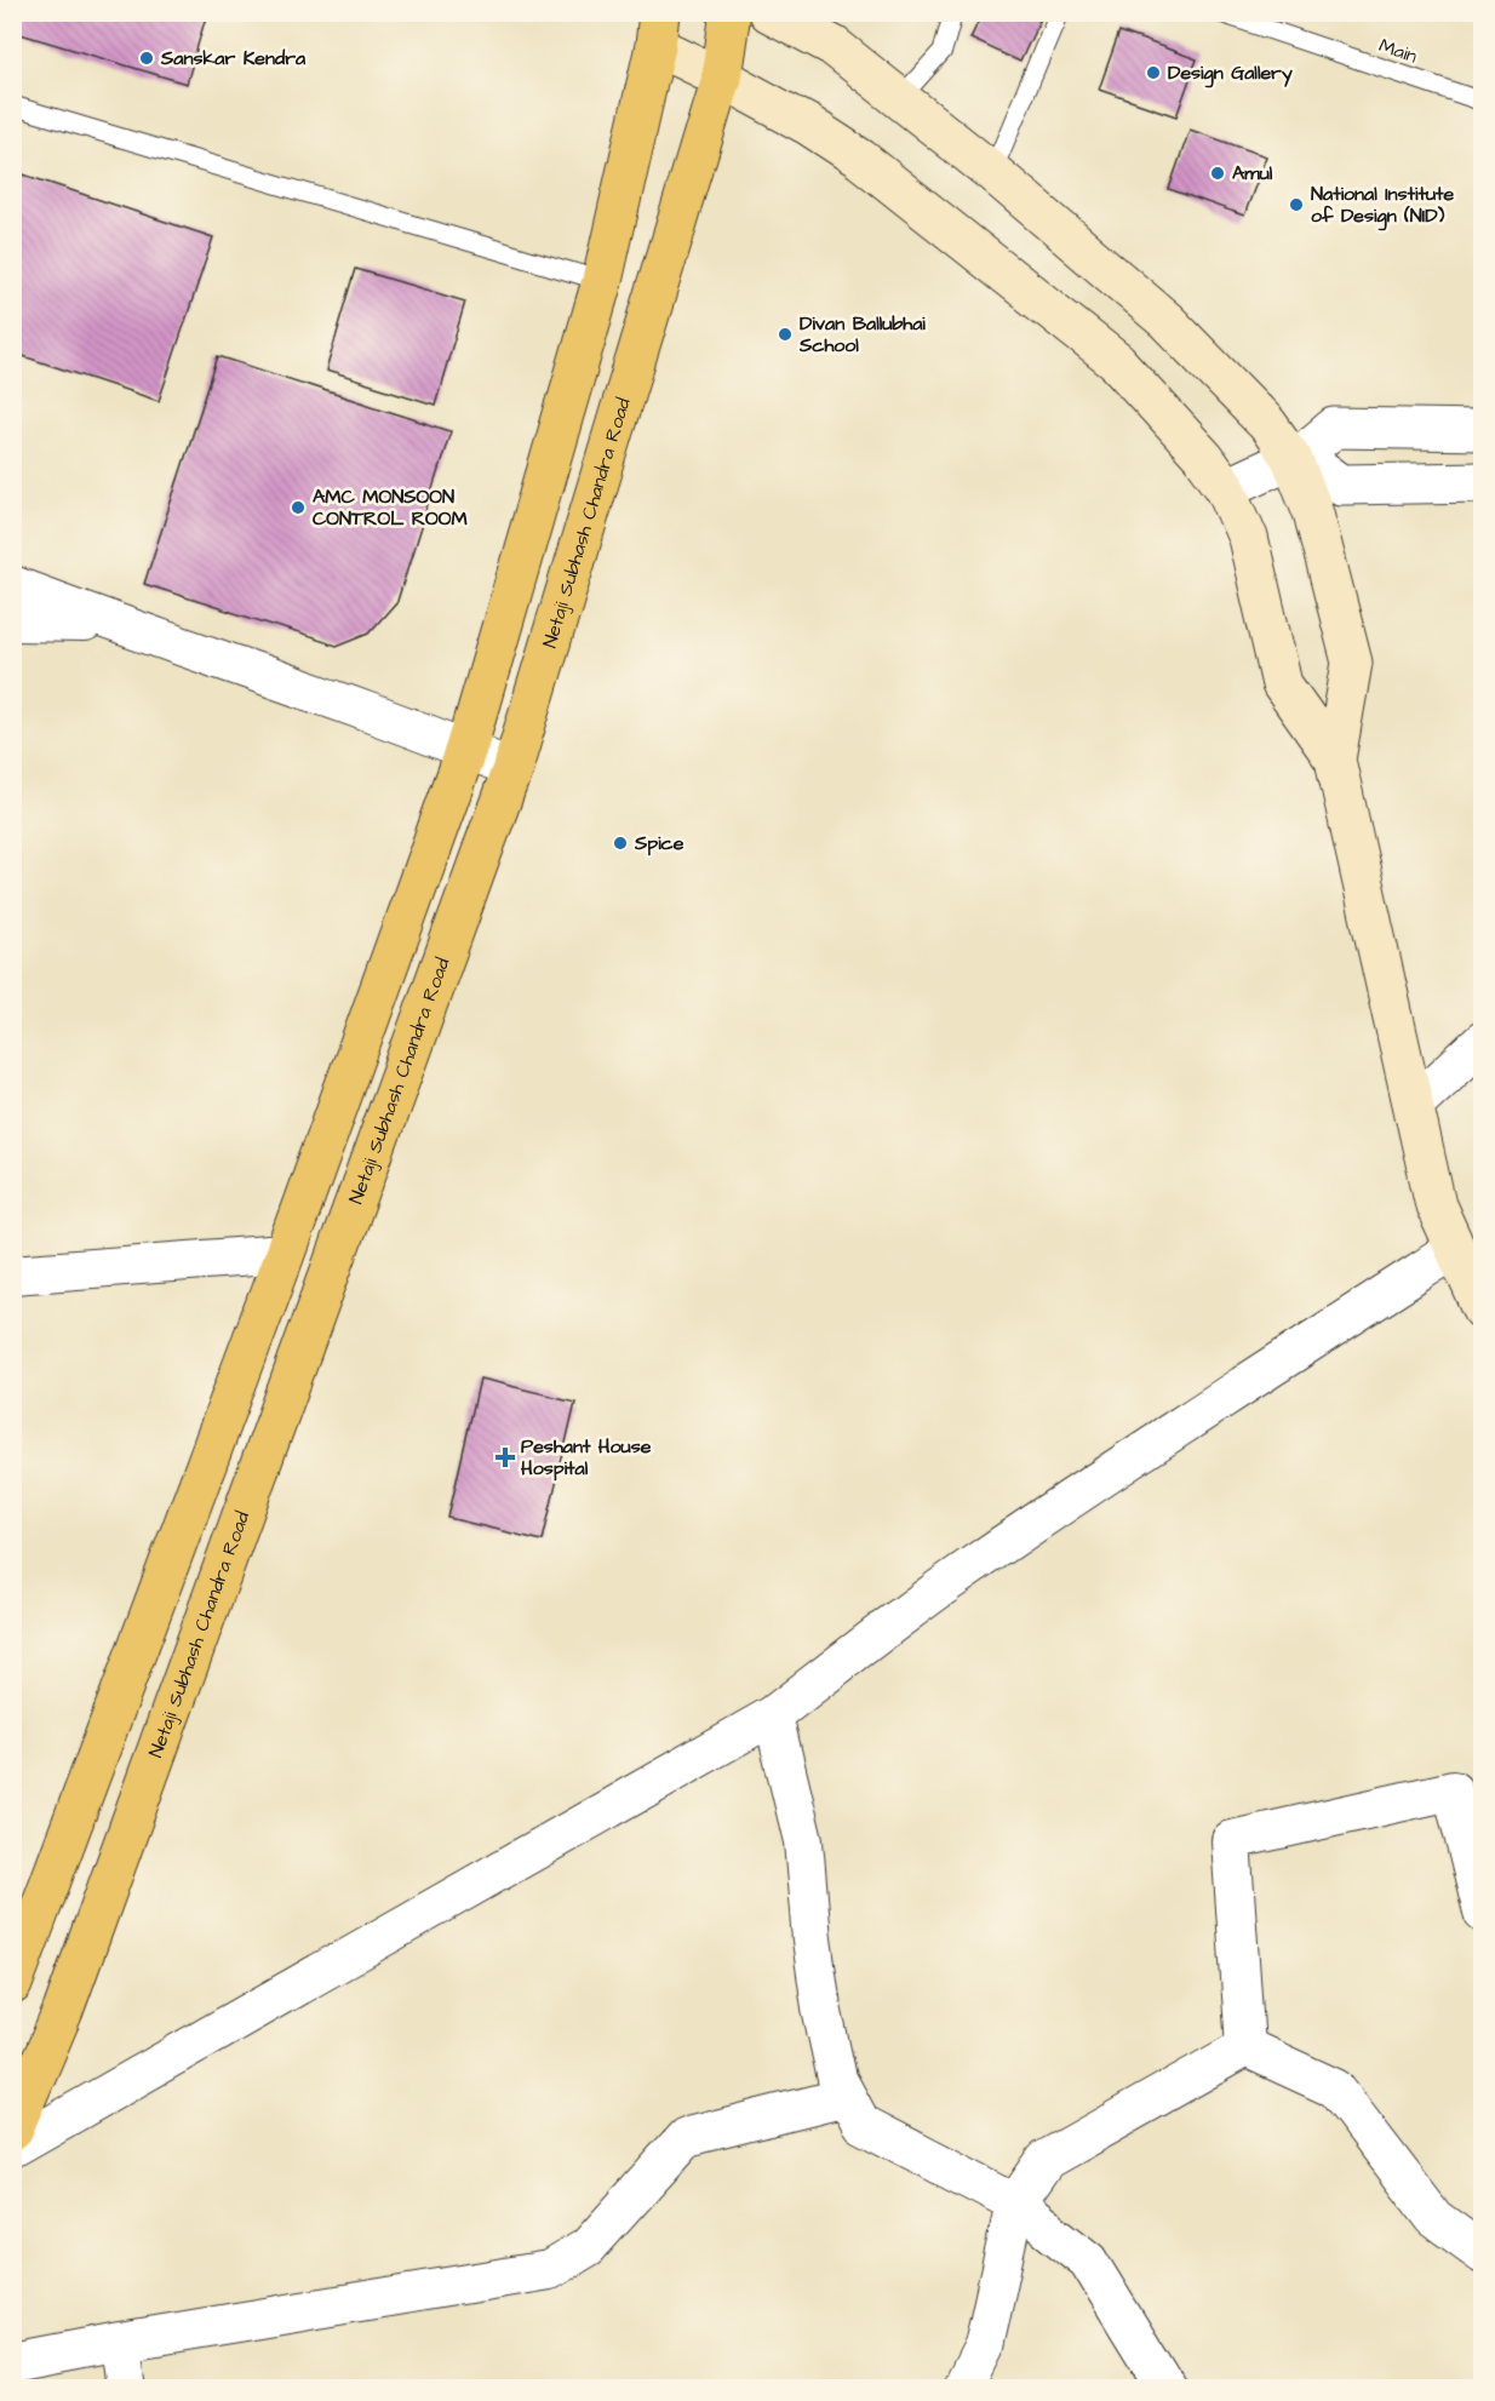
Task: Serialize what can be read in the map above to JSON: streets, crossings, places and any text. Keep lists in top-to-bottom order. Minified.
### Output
{"streets":{"main road":["Netaji Subhash Chandra Road"],"lane":["Main"]},"places":{"other":["Sanskar Kendra","Design Gallery","Amul","National Institute of Design (NID)","Divan Ballubhai School","AMC MONSOON CONTROL ROOM","Spice"],"health":["Peshant House Hospital"]}}
